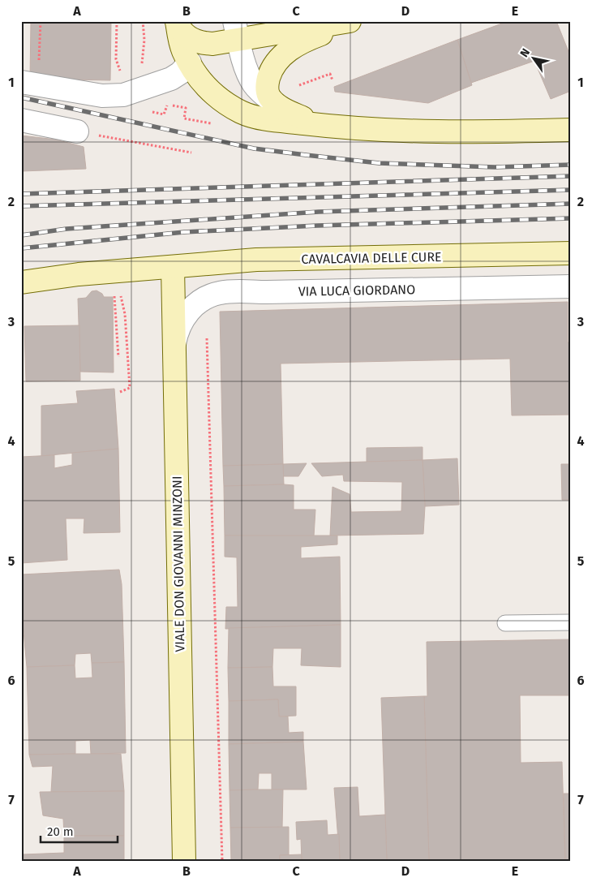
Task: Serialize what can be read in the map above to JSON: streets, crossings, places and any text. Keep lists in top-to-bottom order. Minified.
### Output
{"streets":{"main road":["CAVALCAVIA DELLE CURE","VIALE DON GIOVANNI MINZONI"],"street":["VIA LUCA GIORDANO"]},"crossings":[["CAVALCAVIA DELLE CURE","VIALE DON GIOVANNI MINZONI"],["VIA LUCA GIORDANO","VIALE DON GIOVANNI MINZONI"]],"scale_bar":"20 m","north":"top left","grid":{"columns":["A","B","C","D","E"],"rows":["1","2","3","4","5","6","7"]}}
